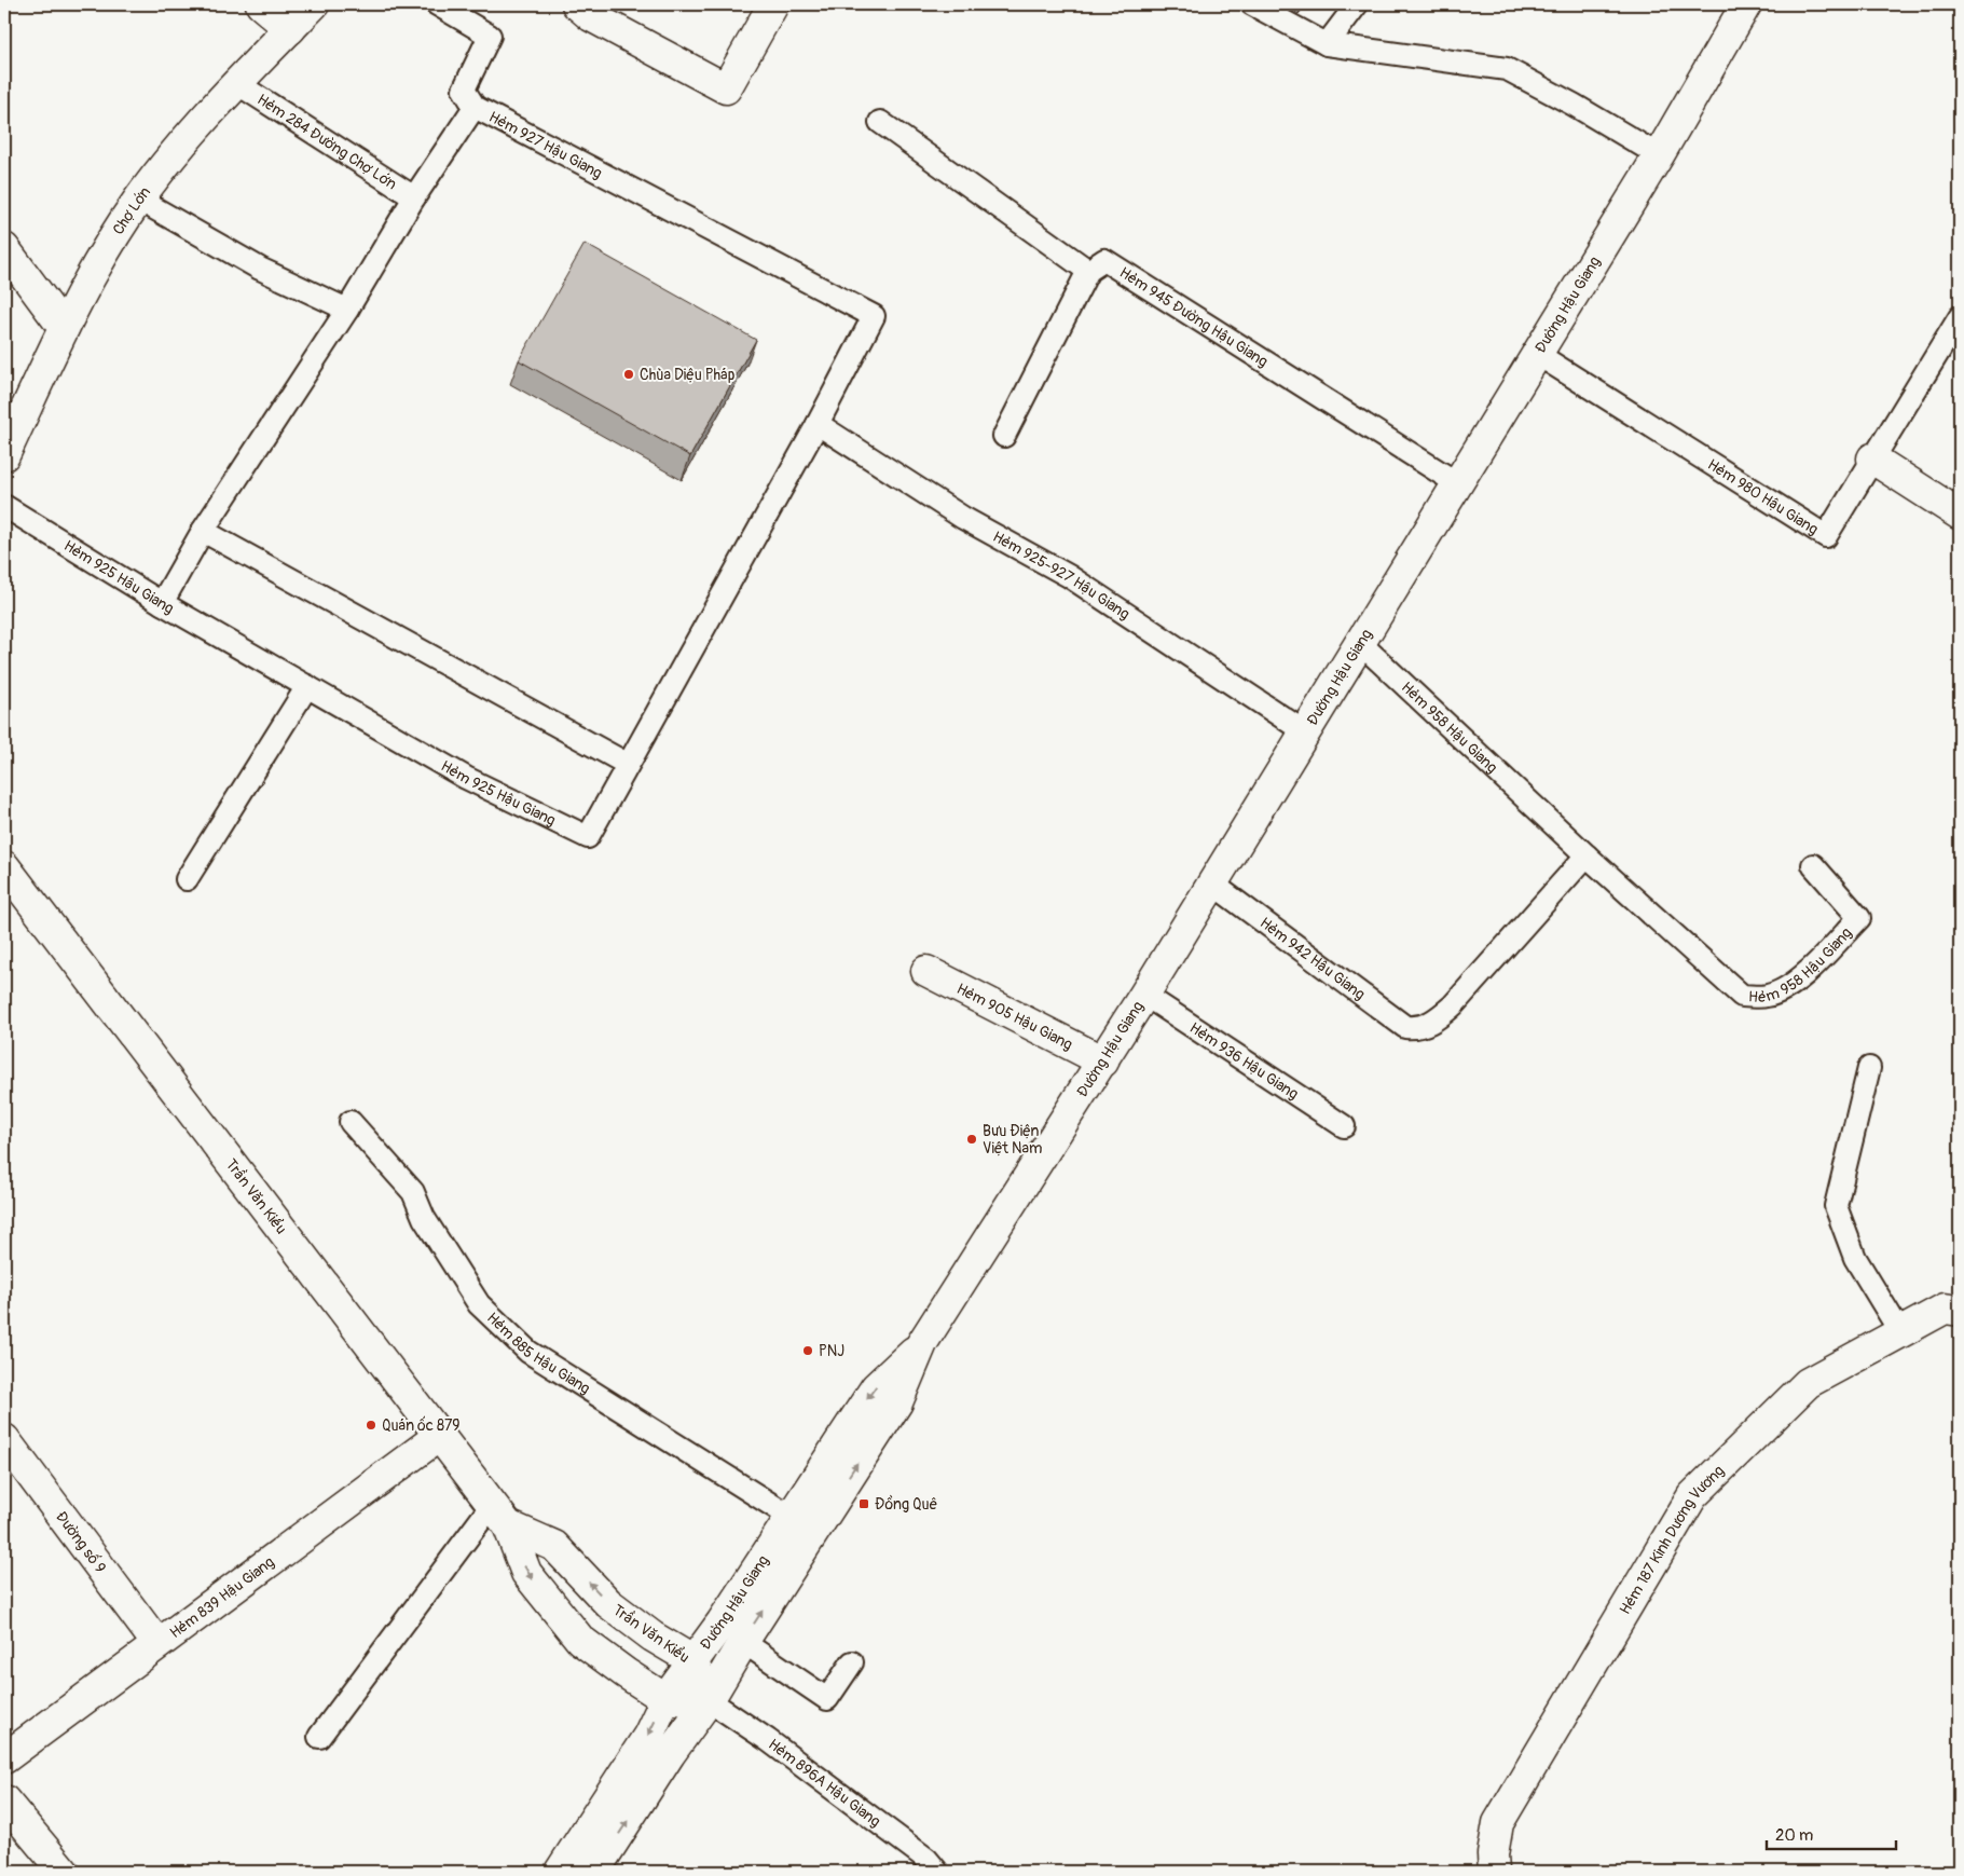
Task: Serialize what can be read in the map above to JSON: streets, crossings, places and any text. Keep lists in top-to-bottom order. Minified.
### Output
{"streets":{"street":["Chợ Lớn","Đường Hậu Giang","Hẻm 905 Hậu Giang","Trần Văn Kiểu","Đường số 9","Hẻm 187 Kinh Dương Vương","Hẻm 839 Hậu Giang"],"lane":["Hẻm 284 Đường Chợ Lớn","Hẻm 927 Hậu Giang","Hẻm 945 Đường Hậu Giang","Hẻm 980 Hậu Giang","Hẻm 925 Hậu Giang","Hẻm 925-927 Hậu Giang","Hẻm 958 Hậu Giang","Hẻm 942 Hậu Giang","Hẻm 936 Hậu Giang","Hẻm 885 Hậu Giang","Hẻm 896A Hậu Giang"]},"crossings":[["Hẻm 284 Đường Chợ Lớn","Hẻm 927 Hậu Giang"],["Hẻm 284 Đường Chợ Lớn","Chợ Lớn"],["Hẻm 927 Hậu Giang","Hẻm 925 Hậu Giang"],["Hẻm 927 Hậu Giang","Hẻm 925-927 Hậu Giang"],["Đường Hậu Giang","Hẻm 945 Đường Hậu Giang"],["Đường Hậu Giang","Hẻm 980 Hậu Giang"],["Đường Hậu Giang","Hẻm 925-927 Hậu Giang"],["Đường Hậu Giang","Hẻm 958 Hậu Giang"],["Đường Hậu Giang","Hẻm 942 Hậu Giang"],["Đường Hậu Giang","Hẻm 905 Hậu Giang"],["Đường Hậu Giang","Hẻm 936 Hậu Giang"],["Đường Hậu Giang","Trần Văn Kiểu"],["Đường Hậu Giang","Hẻm 885 Hậu Giang"],["Đường Hậu Giang","Hẻm 896A Hậu Giang"],["Hẻm 925 Hậu Giang","Hẻm 925-927 Hậu Giang"],["Hẻm 958 Hậu Giang","Hẻm 942 Hậu Giang"],["Trần Văn Kiểu","Hẻm 839 Hậu Giang"],["Trần Văn Kiểu","Hẻm 896A Hậu Giang"],["Đường số 9","Hẻm 839 Hậu Giang"]],"places":{"other":["Chùa Diệu Pháp","Bưu Điện Việt Nam","PNJ","Quán ốc 879"],"transit":["Đồng Quê"]},"scale_bar":"20 m"}
